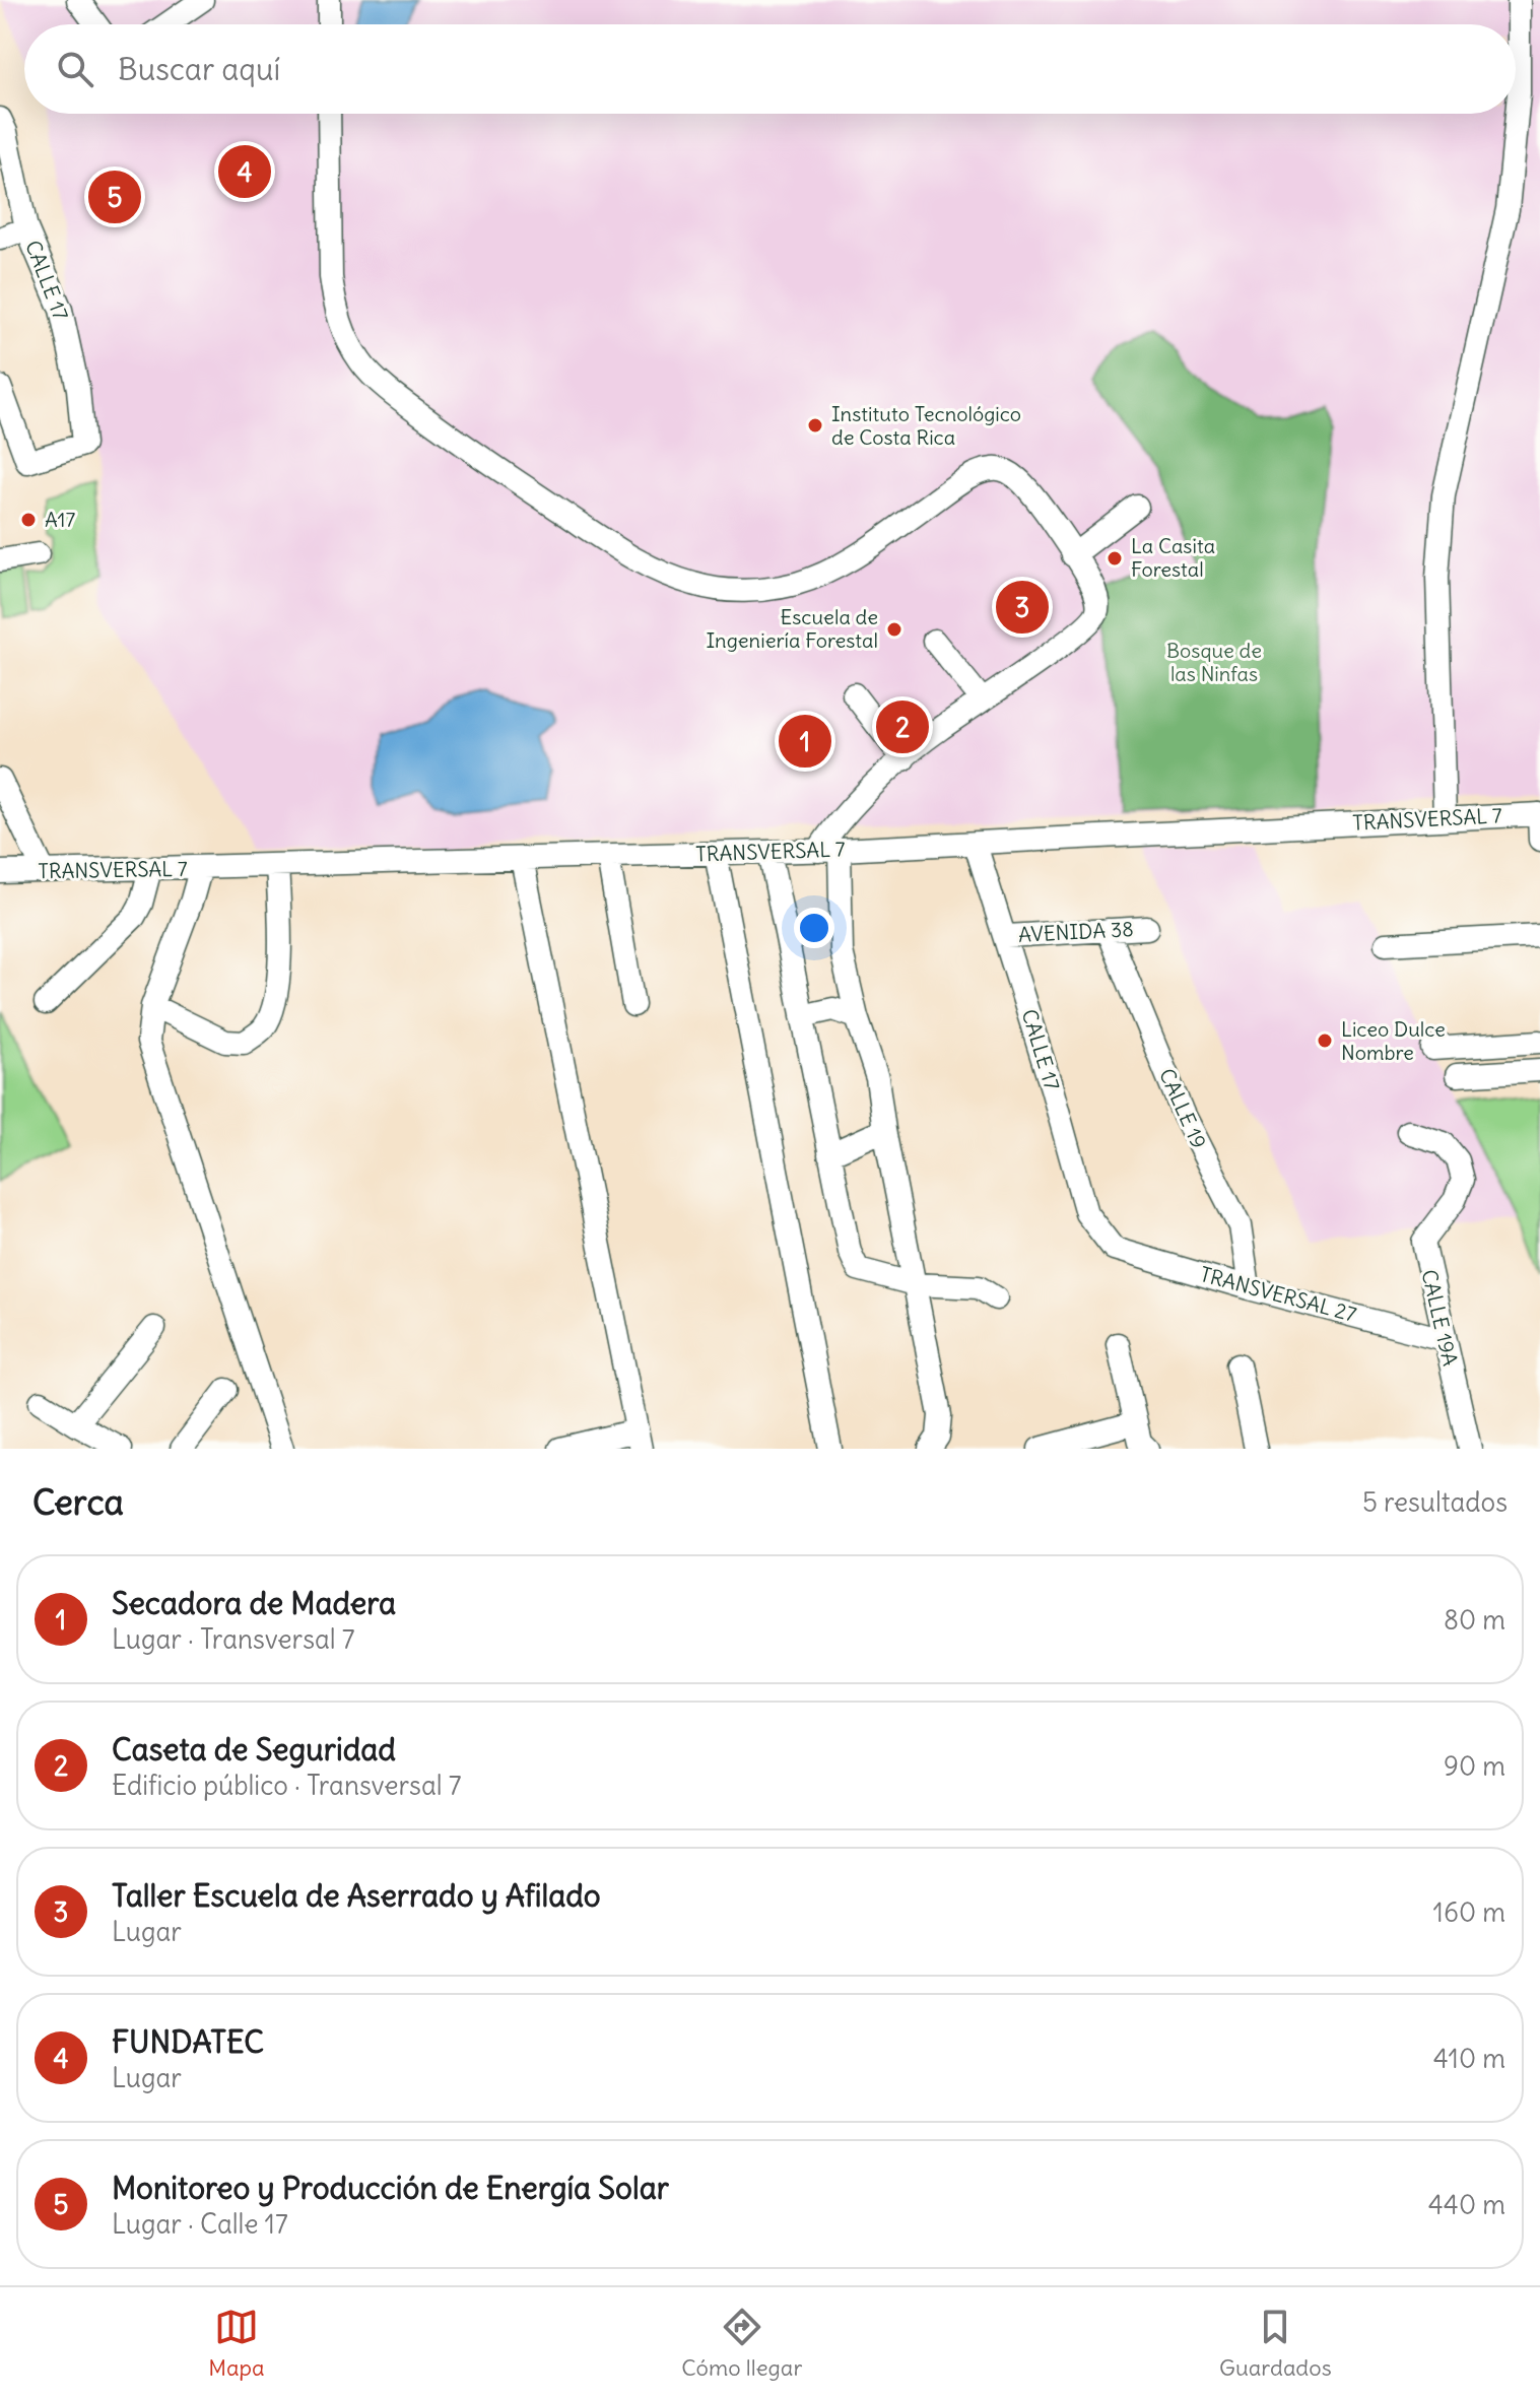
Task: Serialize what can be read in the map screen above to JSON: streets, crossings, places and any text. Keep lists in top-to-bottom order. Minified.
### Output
{"streets":{"street":["CALLE 17","TRANSVERSAL 7","AVENIDA 38","CALLE 19","TRANSVERSAL 27","CALLE 19A"]},"crossings":[["CALLE 17","TRANSVERSAL 7"],["CALLE 17","AVENIDA 38"],["CALLE 17","TRANSVERSAL 27"],["AVENIDA 38","CALLE 19"],["CALLE 19","TRANSVERSAL 27"],["TRANSVERSAL 27","CALLE 19A"]],"parks":["Bosque de las Ninfas"],"places":["Instituto Tecnológico de Costa Rica","A17","La Casita Forestal","Escuela de Ingeniería Forestal","Liceo Dulce Nombre"],"page":{"search":"Buscar aquí","pins":["4","5","3","2","1"],"heading":["Cerca","5 resultados"],"list":[{"mark":"1","name":"Secadora de Madera","note":"Lugar · Transversal 7","value":"80 m"},{"mark":"2","name":"Caseta de Seguridad","note":"Edificio público · Transversal 7","value":"90 m"},{"mark":"3","name":"Taller Escuela de Aserrado y Afilado","note":"Lugar","value":"160 m"},{"mark":"4","name":"FUNDATEC","note":"Lugar","value":"410 m"},{"mark":"5","name":"Monitoreo y Producción de Energía Solar","note":"Lugar · Calle 17","value":"440 m"}],"nav":["Mapa","Cómo llegar","Guardados"]}}
